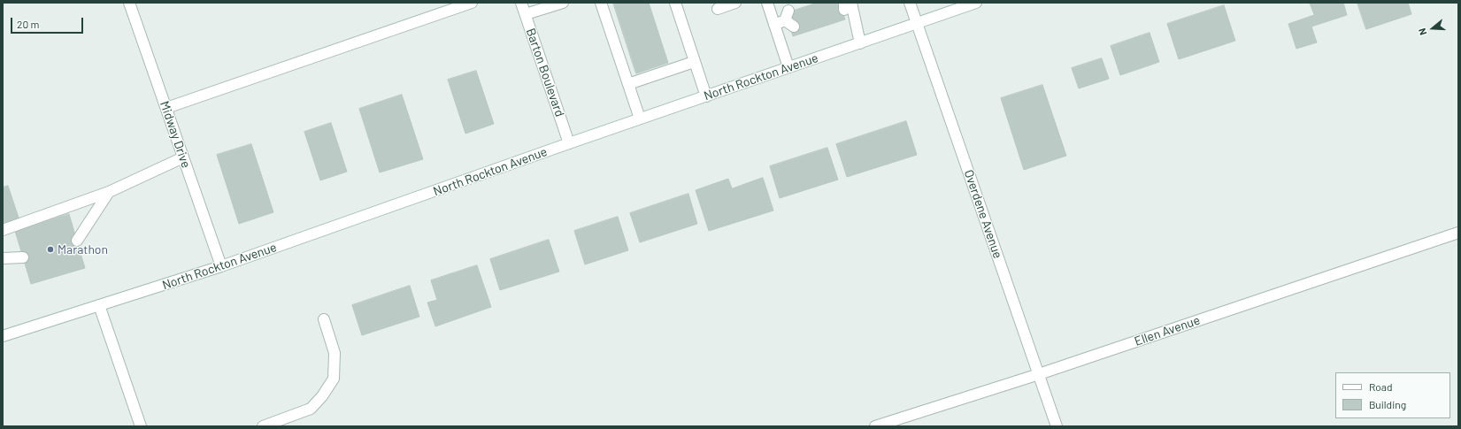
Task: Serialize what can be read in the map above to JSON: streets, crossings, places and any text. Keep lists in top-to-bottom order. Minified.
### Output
{"streets":{"street":["Barton Boulevard","North Rockton Avenue","Midway Drive","Overdene Avenue","Ellen Avenue"]},"crossings":[["Barton Boulevard","North Rockton Avenue"],["North Rockton Avenue","Midway Drive"],["North Rockton Avenue","Overdene Avenue"],["Overdene Avenue","Ellen Avenue"]],"places":["Marathon"],"legend":["Road","Building"],"scale_bar":"20 m","north":"left"}
